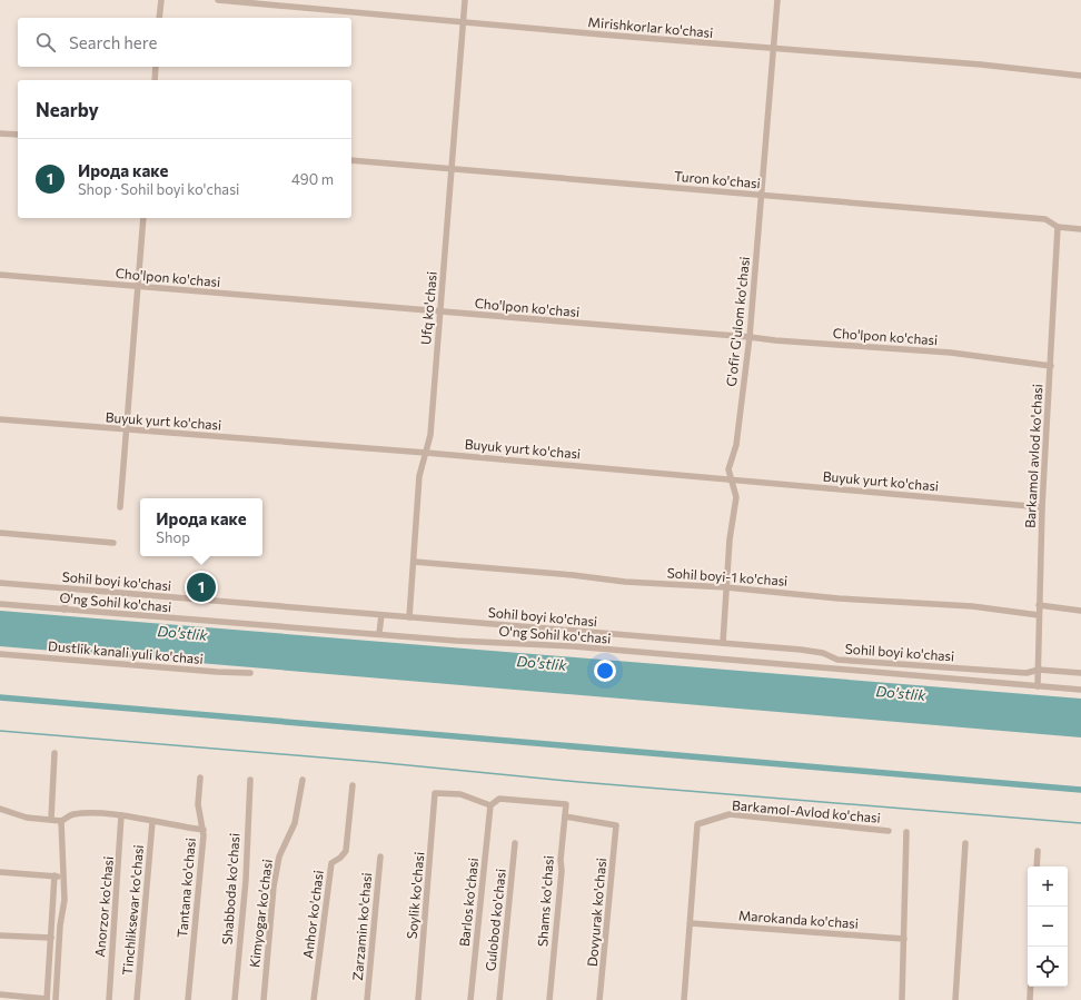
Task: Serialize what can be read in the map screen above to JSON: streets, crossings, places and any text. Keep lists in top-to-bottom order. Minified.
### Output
{"streets":{"street":["Mirishkorlar ko'chasi","Turon ko'chasi","Cho'lpon ko'chasi","Ufq ko'chasi","G'ofir G'ulom ko'chasi","Buyuk yurt ko'chasi","Barkamol avlod ko'chasi","Sohil boyi-1 ko'chasi","Sohil boyi ko'chasi","O'ng Sohil ko'chasi","Dustlik kanali yuli ko'chasi","Barkamol-Avlod ko'chasi","Tantana ko'chasi","Shabboda ko'chasi","Soylik ko'chasi","Shams ko'chasi","Barlos ko'chasi","Anorzor ko'chasi","Tinchliksevar ko'chasi","Dovyurak ko'chasi","Kimyogar ko'chasi","Anhor ko'chasi","Marokanda ko'chasi","Gulobod ko'chasi","Zarzamin ko'chasi"]},"crossings":[["Mirishkorlar ko'chasi","Ufq ko'chasi"],["Mirishkorlar ko'chasi","G'ofir G'ulom ko'chasi"],["Turon ko'chasi","Ufq ko'chasi"],["Turon ko'chasi","G'ofir G'ulom ko'chasi"],["Turon ko'chasi","Barkamol avlod ko'chasi"],["Cho'lpon ko'chasi","Ufq ko'chasi"],["Cho'lpon ko'chasi","G'ofir G'ulom ko'chasi"],["Cho'lpon ko'chasi","Barkamol avlod ko'chasi"],["Ufq ko'chasi","Buyuk yurt ko'chasi"],["Ufq ko'chasi","Sohil boyi-1 ko'chasi"],["Ufq ko'chasi","Sohil boyi ko'chasi"],["G'ofir G'ulom ko'chasi","Buyuk yurt ko'chasi"],["G'ofir G'ulom ko'chasi","Sohil boyi-1 ko'chasi"],["G'ofir G'ulom ko'chasi","Sohil boyi ko'chasi"],["Buyuk yurt ko'chasi","Barkamol avlod ko'chasi"],["Barkamol avlod ko'chasi","Sohil boyi-1 ko'chasi"],["Barkamol avlod ko'chasi","Sohil boyi ko'chasi"],["Barkamol avlod ko'chasi","O'ng Sohil ko'chasi"],["Barkamol-Avlod ko'chasi","Marokanda ko'chasi"],["Soylik ko'chasi","Shams ko'chasi"],["Soylik ko'chasi","Barlos ko'chasi"],["Shams ko'chasi","Barlos ko'chasi"],["Shams ko'chasi","Dovyurak ko'chasi"]],"water":["Do'stlik"],"page":{"search":"Search here","heading":"Nearby","list":[{"mark":"1","name":"Ирода каке","note":"Shop · Sohil boyi ko'chasi","value":"490 m"}],"popup":["Ирода каке","Shop"],"pins":"1","map_buttons":["+","−"]}}
